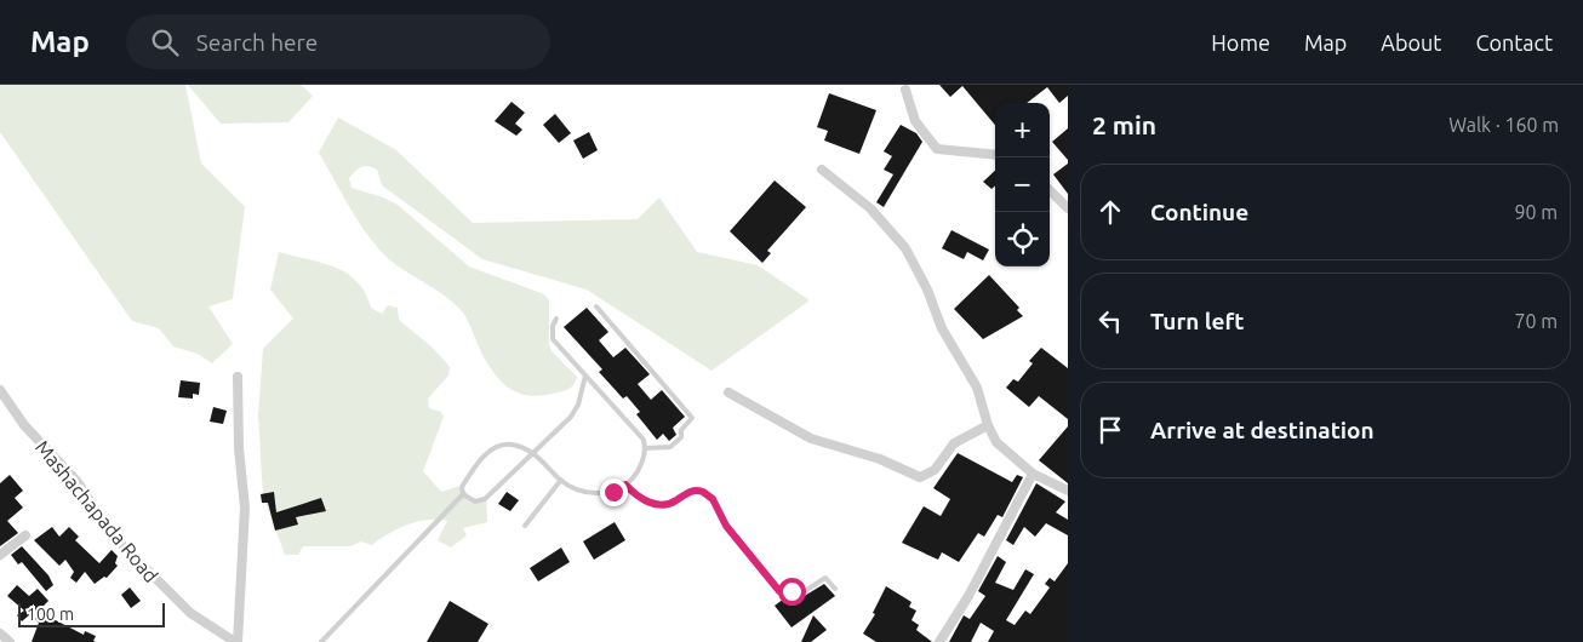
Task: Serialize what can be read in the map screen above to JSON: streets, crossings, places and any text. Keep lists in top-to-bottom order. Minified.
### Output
{"streets":{"street":["Mashachapada Road"]},"scale_bar":"100 m","page":{"header":"Map","search":"Search here","nav":["Home","Map","About","Contact"],"heading":["2 min","Walk · 160 m"],"map_buttons":["+","−"],"list":[["Continue","90 m"],["Turn left","70 m"],"Arrive at destination"],"scale":"100 m"}}
